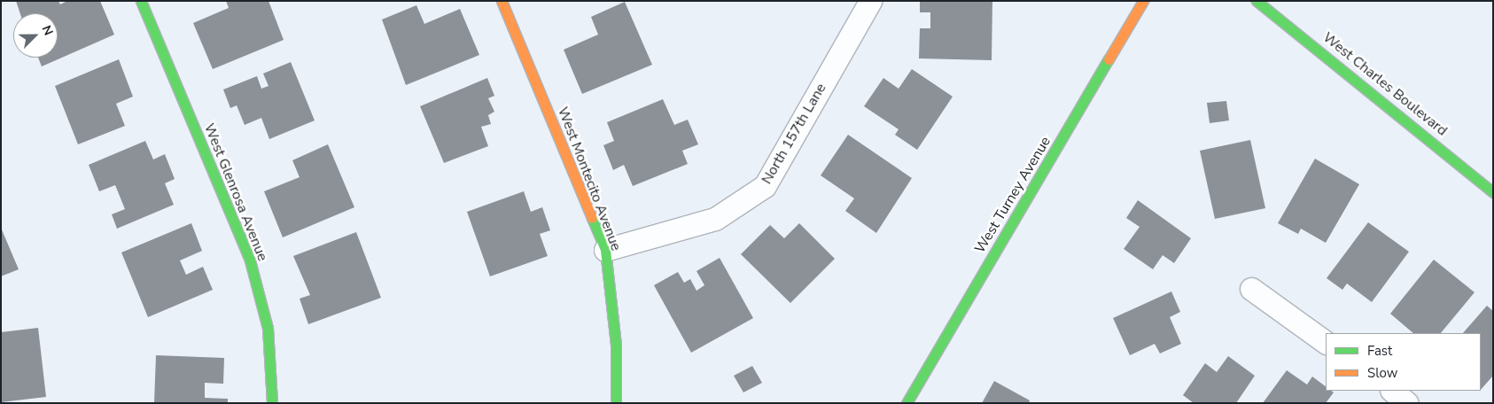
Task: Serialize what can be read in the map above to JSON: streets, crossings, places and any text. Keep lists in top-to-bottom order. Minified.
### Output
{"streets":{"street":["West Charles Boulevard","North 157th Lane","West Montecito Avenue","West Glenrosa Avenue","West Turney Avenue"]},"crossings":[["North 157th Lane","West Montecito Avenue"]],"legend":["Fast","Slow"],"north":"top right"}
